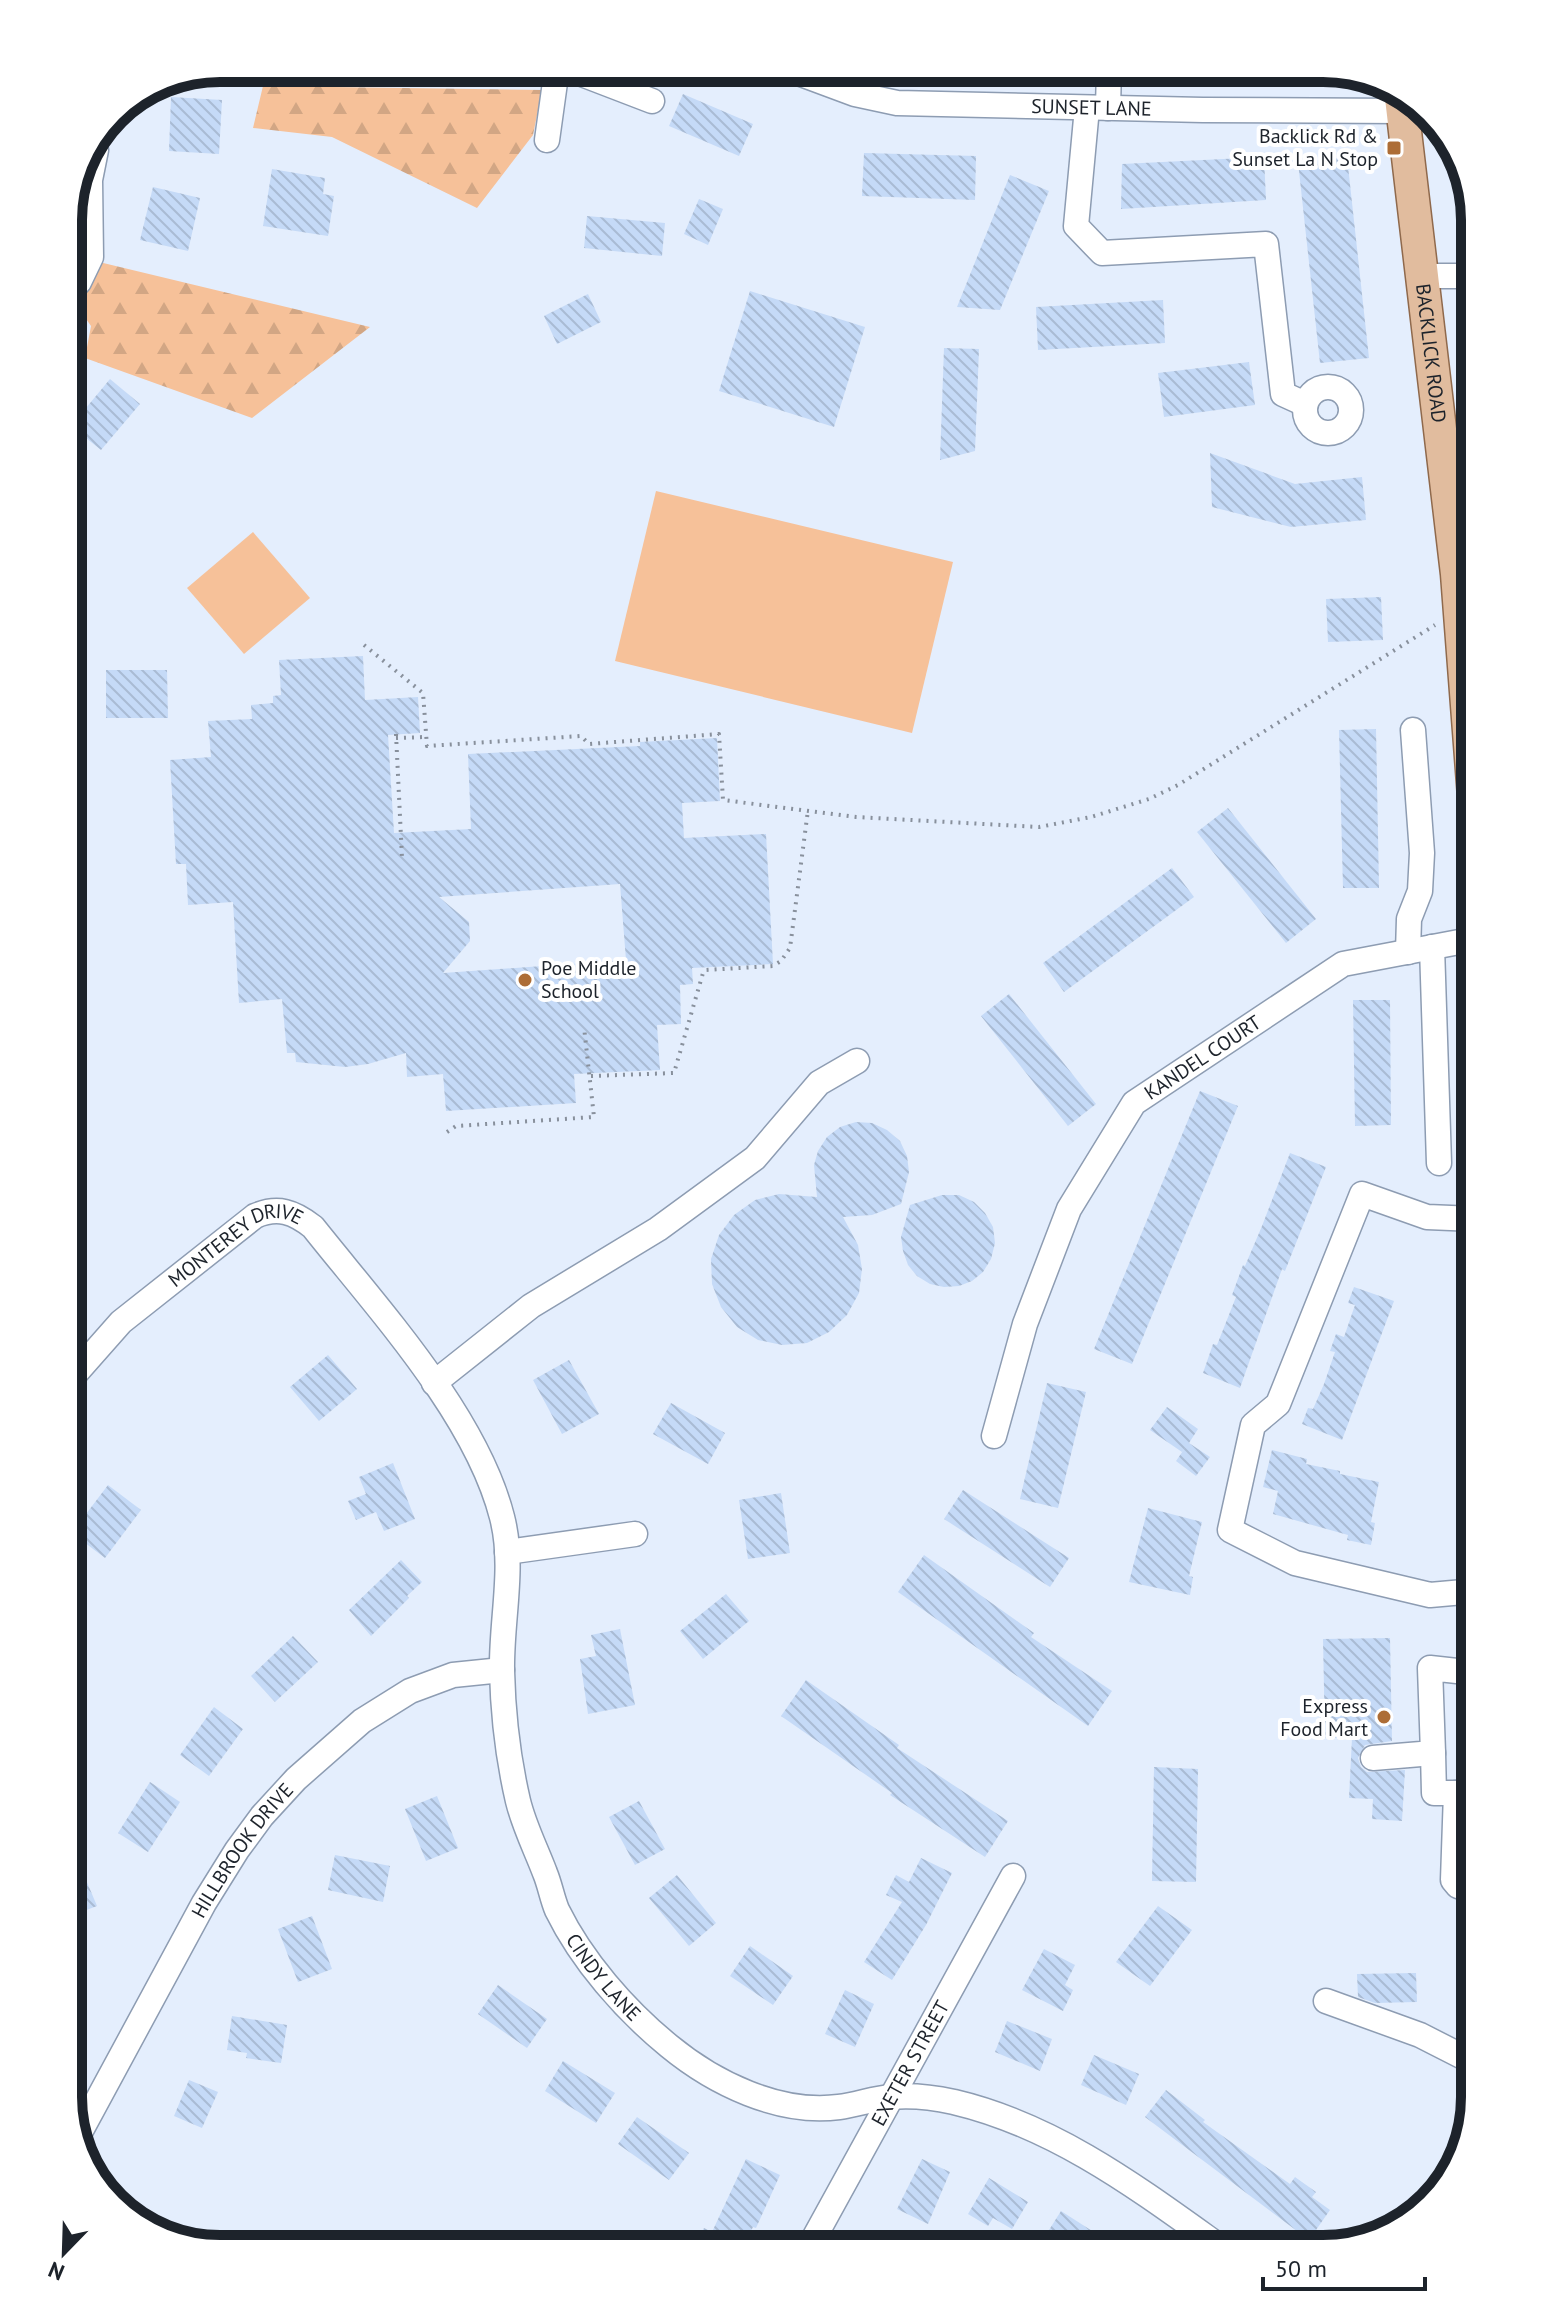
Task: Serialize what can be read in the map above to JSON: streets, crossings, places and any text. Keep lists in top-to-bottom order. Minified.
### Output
{"streets":{"main road":["BACKLICK ROAD"],"street":["SUNSET LANE","KANDEL COURT","MONTEREY DRIVE","HILLBROOK DRIVE","CINDY LANE","EXETER STREET"]},"crossings":[["MONTEREY DRIVE","CINDY LANE"],["HILLBROOK DRIVE","CINDY LANE"],["CINDY LANE","EXETER STREET"]],"places":{"transit":["Backlick Rd & Sunset La N Stop"],"other":["Poe Middle School","Express Food Mart"]},"scale_bar":"50 m","north":"bottom left"}
